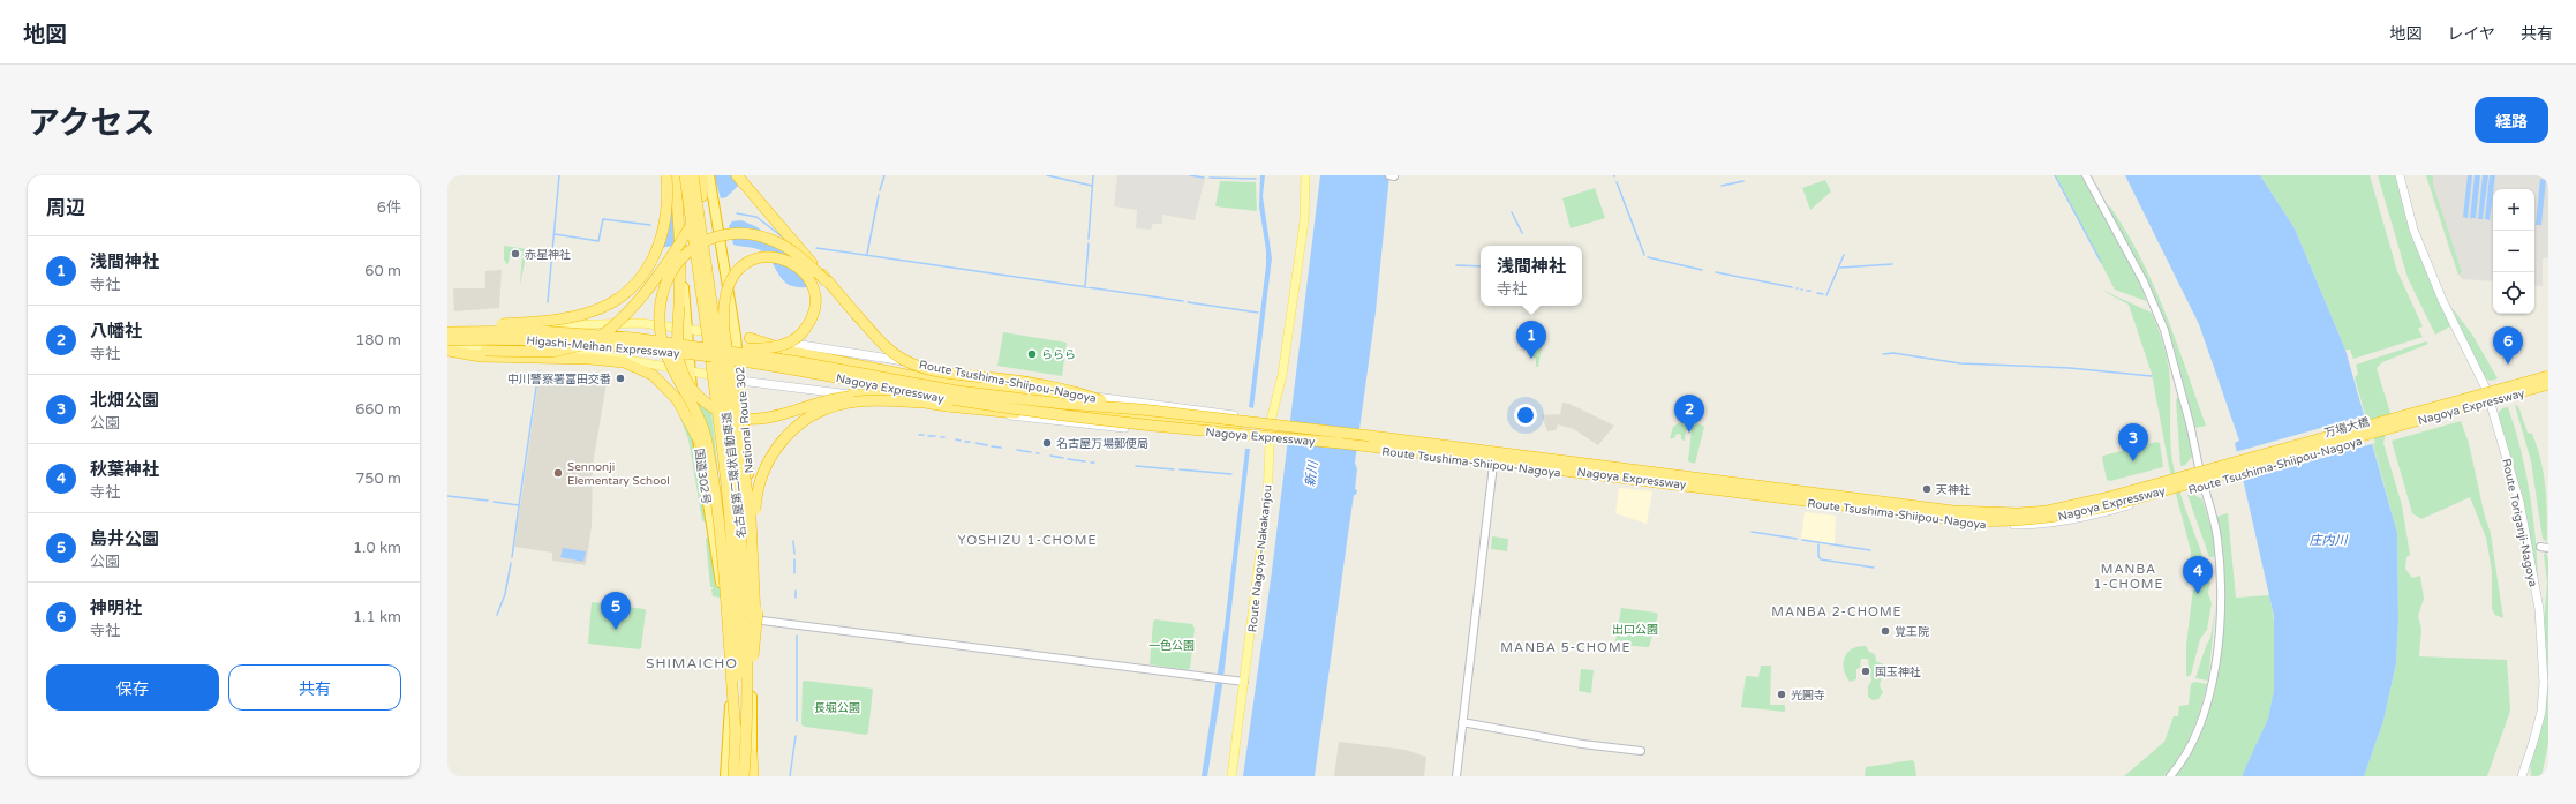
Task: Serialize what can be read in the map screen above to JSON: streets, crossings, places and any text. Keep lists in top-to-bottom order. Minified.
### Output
{"streets":{"highway":["Higashi-Meihan Expressway","Nagoya Expressway","National Route 302","名古屋第二環状自動車道","国道302号"],"main road":["Route Tsushima-Shiipou-Nagoya","万場大橋","Route Toriganji-Nagoya","Route Nagoya-Nakakanjou"]},"crossings":[["Higashi-Meihan Expressway","Nagoya Expressway"],["Route Tsushima-Shiipou-Nagoya","National Route 302"],["Route Tsushima-Shiipou-Nagoya","万場大橋"],["Route Tsushima-Shiipou-Nagoya","Route Toriganji-Nagoya"],["Route Tsushima-Shiipou-Nagoya","Route Nagoya-Nakakanjou"],["万場大橋","Route Toriganji-Nagoya"]],"districts":["YOSHIZU 1-CHOME","MANBA 1-CHOME","MANBA 2-CHOME","MANBA 5-CHOME","SHIMAICHO"],"water":["新川","庄内川"],"parks":["出口公園","一色公園","長堀公園"],"places":["赤星神社","ららら","中川警察署富田交番","名古屋万場郵便局","Sennonji Elementary School","天神社","覚王院","国玉神社","光圓寺"],"page":{"header":"地図","nav":["地図","レイヤ","共有"],"title":"アクセス","buttons":["経路",["保存","共有"]],"heading":["周辺","6件"],"map_buttons":["+","−"],"list":[{"mark":"1","name":"浅間神社","note":"寺社","value":"60 m"},{"mark":"2","name":"八幡社","note":"寺社","value":"180 m"},{"mark":"3","name":"北畑公園","note":"公園","value":"660 m"},{"mark":"4","name":"秋葉神社","note":"寺社","value":"750 m"},{"mark":"5","name":"島井公園","note":"公園","value":"1.0 km"},{"mark":"6","name":"神明社","note":"寺社","value":"1.1 km"}],"popup":["浅間神社","寺社"],"pins":["1","6","2","3","4","5"]}}
